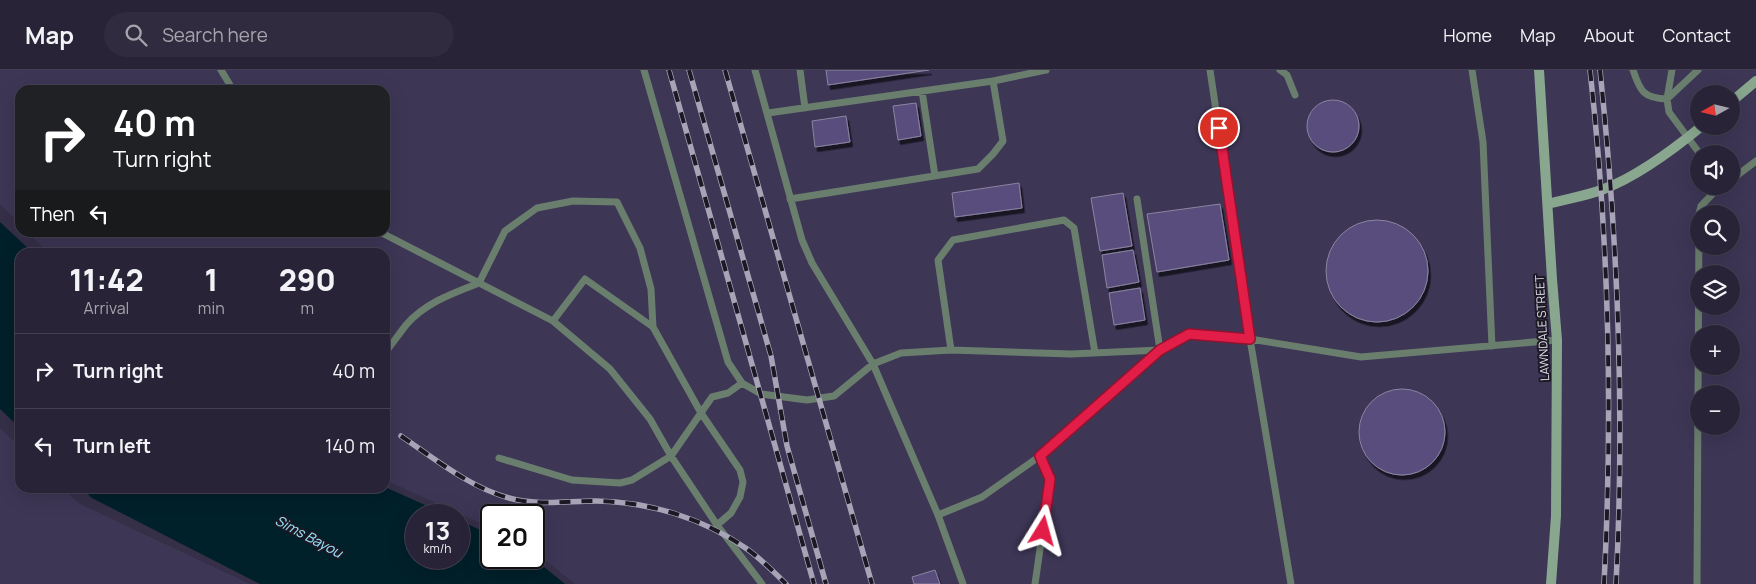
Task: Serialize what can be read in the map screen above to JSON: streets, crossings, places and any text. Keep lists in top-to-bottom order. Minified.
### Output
{"streets":{"main road":["LAWNDALE STREET"]},"water":["Sims Bayou"],"north":"left","page":{"header":"Map","search":"Search here","nav":["Home","Map","About","Contact"],"map_buttons":["+","−"],"turn":["40 m","Turn right"],"then":"Then","eta":["11:42","Arrival","1","min","290","m"],"list":[{"name":"Turn right","value":"40 m"},{"name":"Turn left","value":"140 m"}],"speed":"13 km/h","limit":"20"}}
